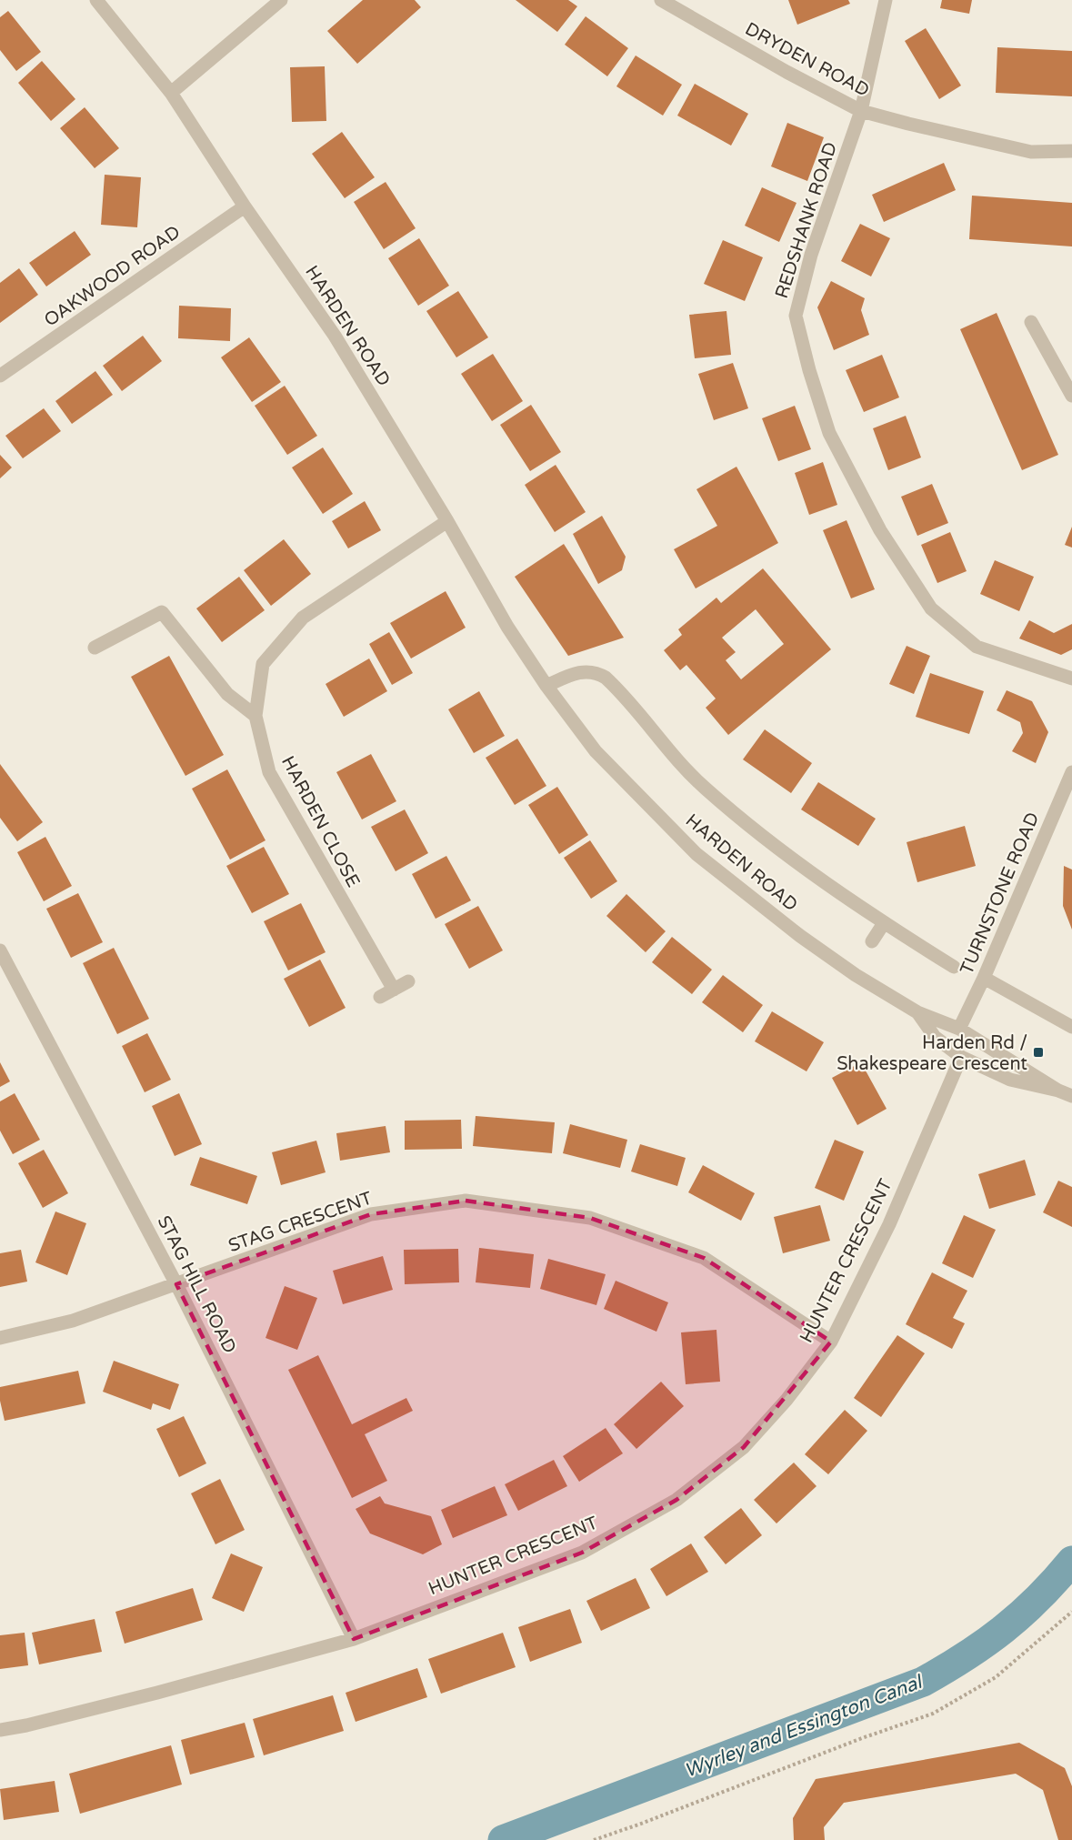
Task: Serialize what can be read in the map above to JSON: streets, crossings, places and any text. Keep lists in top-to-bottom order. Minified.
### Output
{"streets":{"street":["DRYDEN ROAD","REDSHANK ROAD","OAKWOOD ROAD","HARDEN ROAD","HARDEN CLOSE","TURNSTONE ROAD","STAG CRESCENT","HUNTER CRESCENT","STAG HILL ROAD"]},"crossings":[["DRYDEN ROAD","REDSHANK ROAD"],["OAKWOOD ROAD","HARDEN ROAD"],["HARDEN ROAD","HARDEN CLOSE"],["HARDEN ROAD","TURNSTONE ROAD"],["HARDEN ROAD","HUNTER CRESCENT"],["STAG CRESCENT","HUNTER CRESCENT"],["STAG CRESCENT","STAG HILL ROAD"],["HUNTER CRESCENT","STAG HILL ROAD"]],"water":["Wyrley and Essington Canal"],"places":{"transit":["Harden Rd / Shakespeare Crescent"]}}
